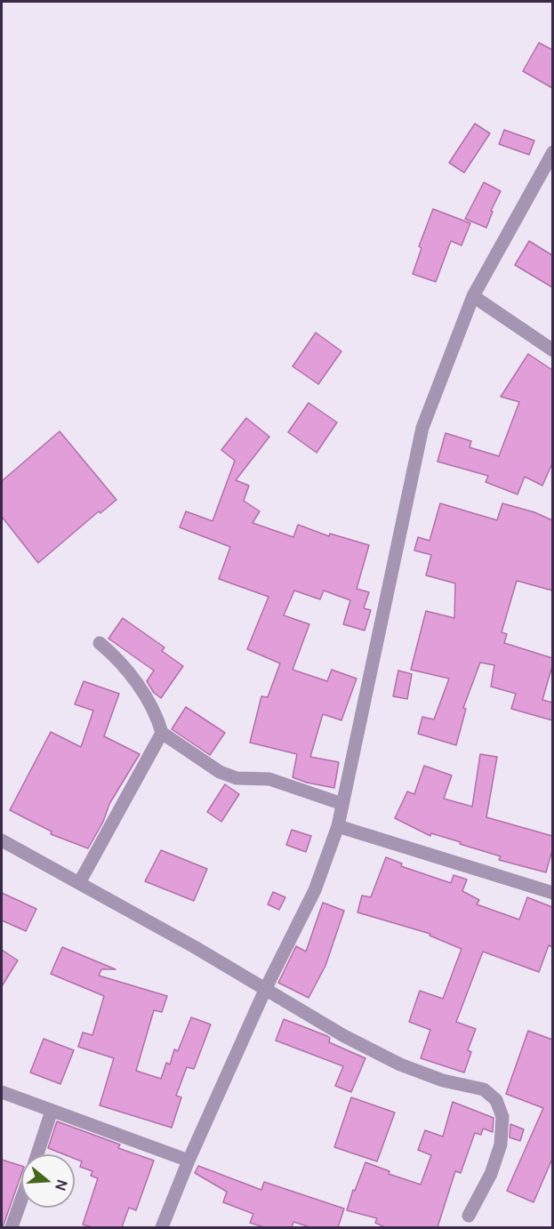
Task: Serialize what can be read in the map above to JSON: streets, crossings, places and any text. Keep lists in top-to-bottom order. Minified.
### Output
{"north":"right"}
